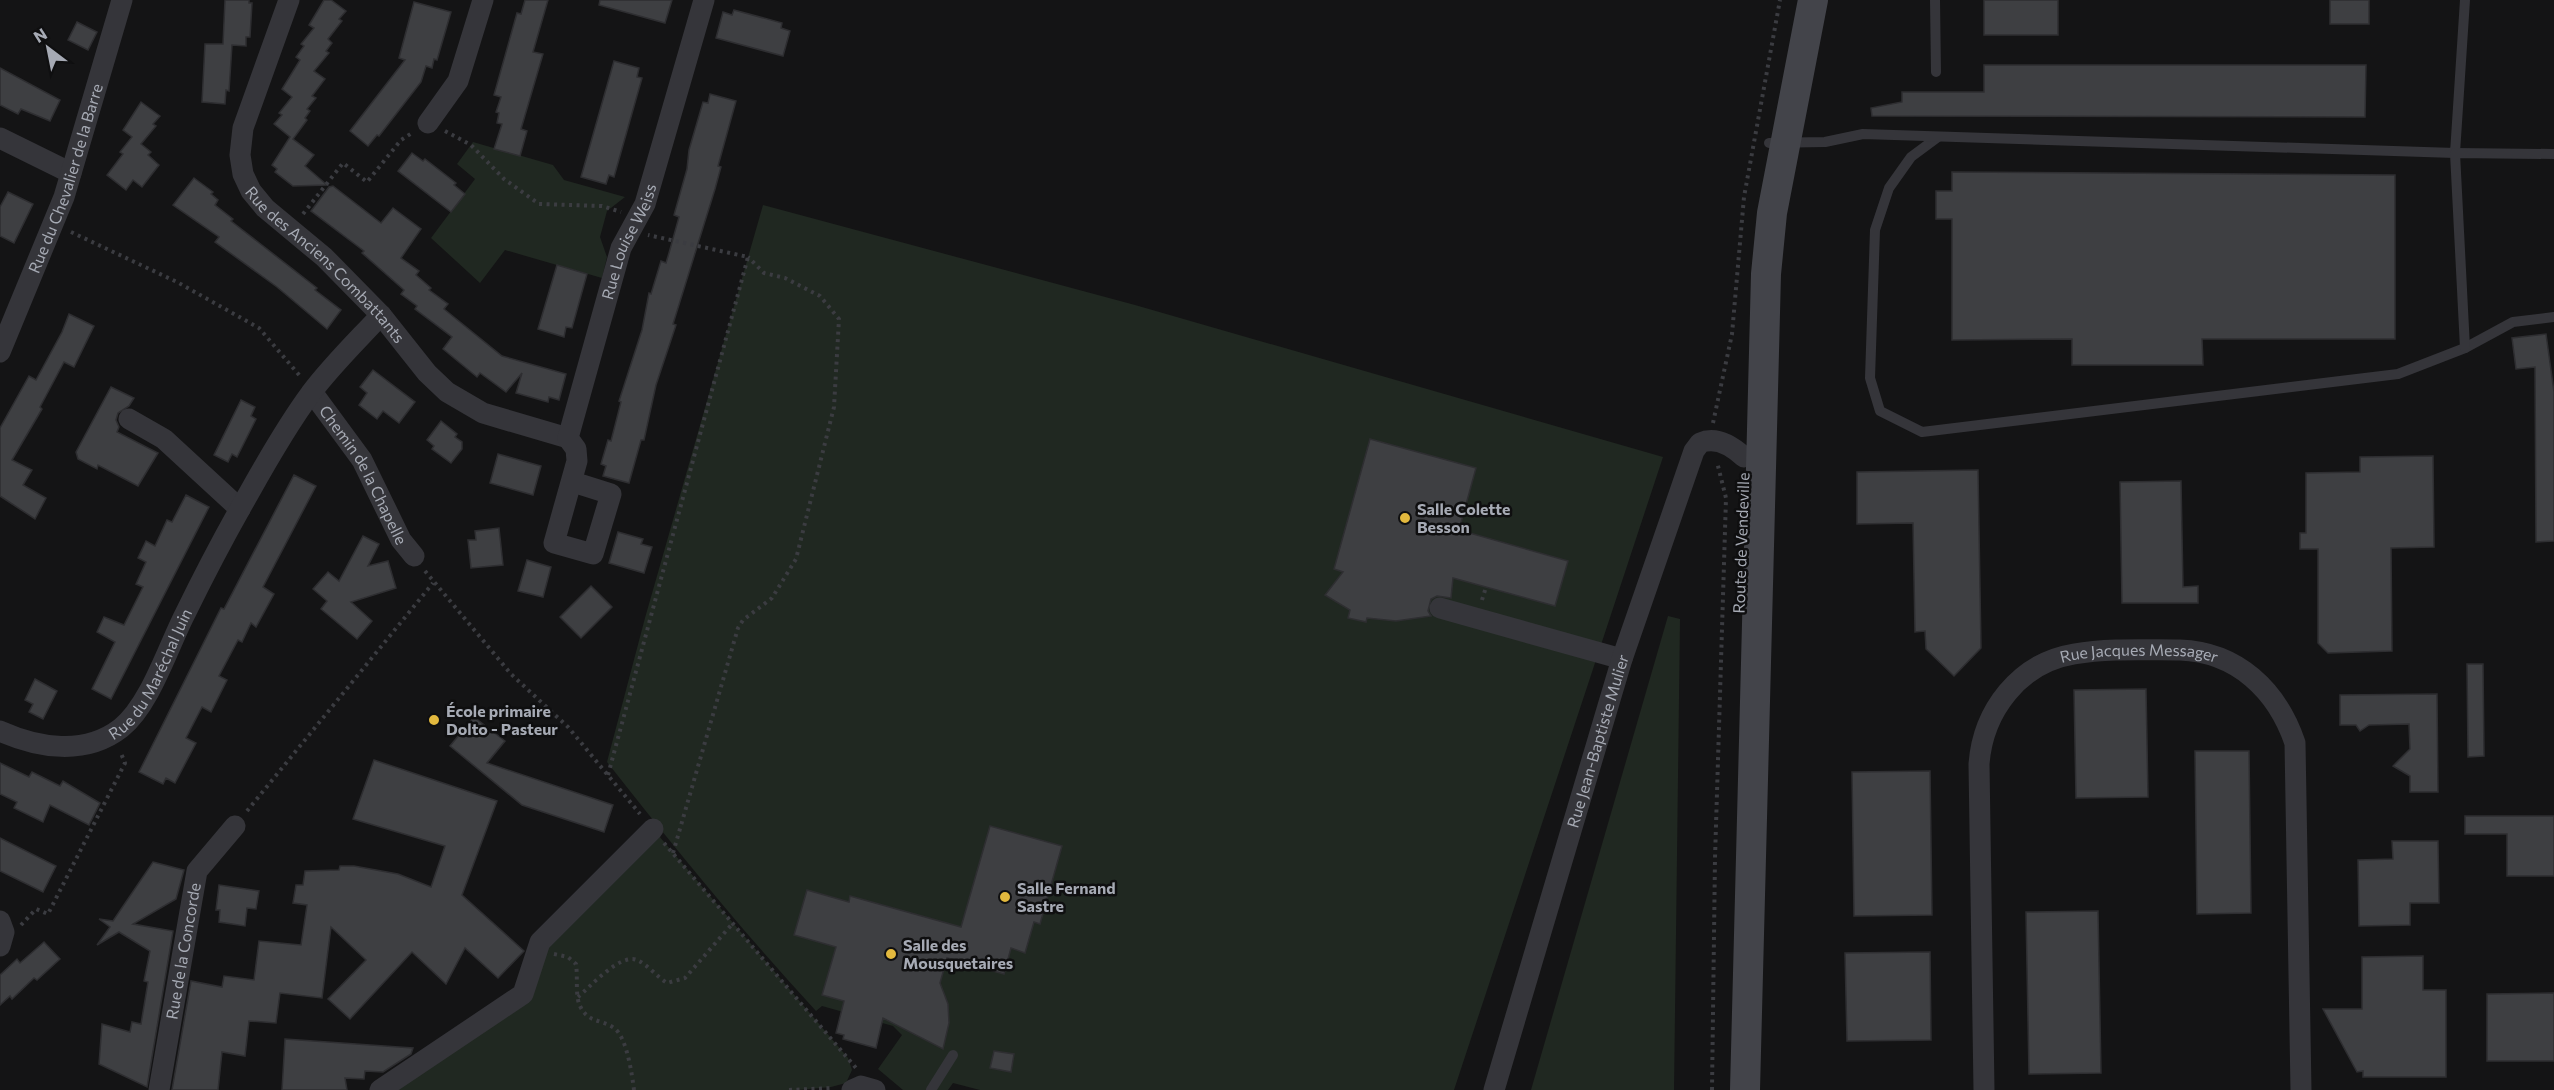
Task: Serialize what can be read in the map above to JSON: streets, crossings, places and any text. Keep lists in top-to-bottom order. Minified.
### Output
{"streets":{"main road":["Route de Vendeville"],"street":["Rue du Chevalier de la Barre","Rue Louise Weiss","Rue des Anciens Combattants","Chemin de la Chapelle","Rue Jacques Messager","Rue du Maréchal Juin","Rue Jean-Baptiste Mulier","Rue de la Concorde"]},"crossings":[["Rue Louise Weiss","Rue des Anciens Combattants"],["Rue des Anciens Combattants","Rue du Maréchal Juin"],["Chemin de la Chapelle","Rue du Maréchal Juin"]],"places":["Salle Colette Besson","École primaire Dolto - Pasteur","Salle Fernand Sastre","Salle des Mousquetaires"],"north":"top left"}
